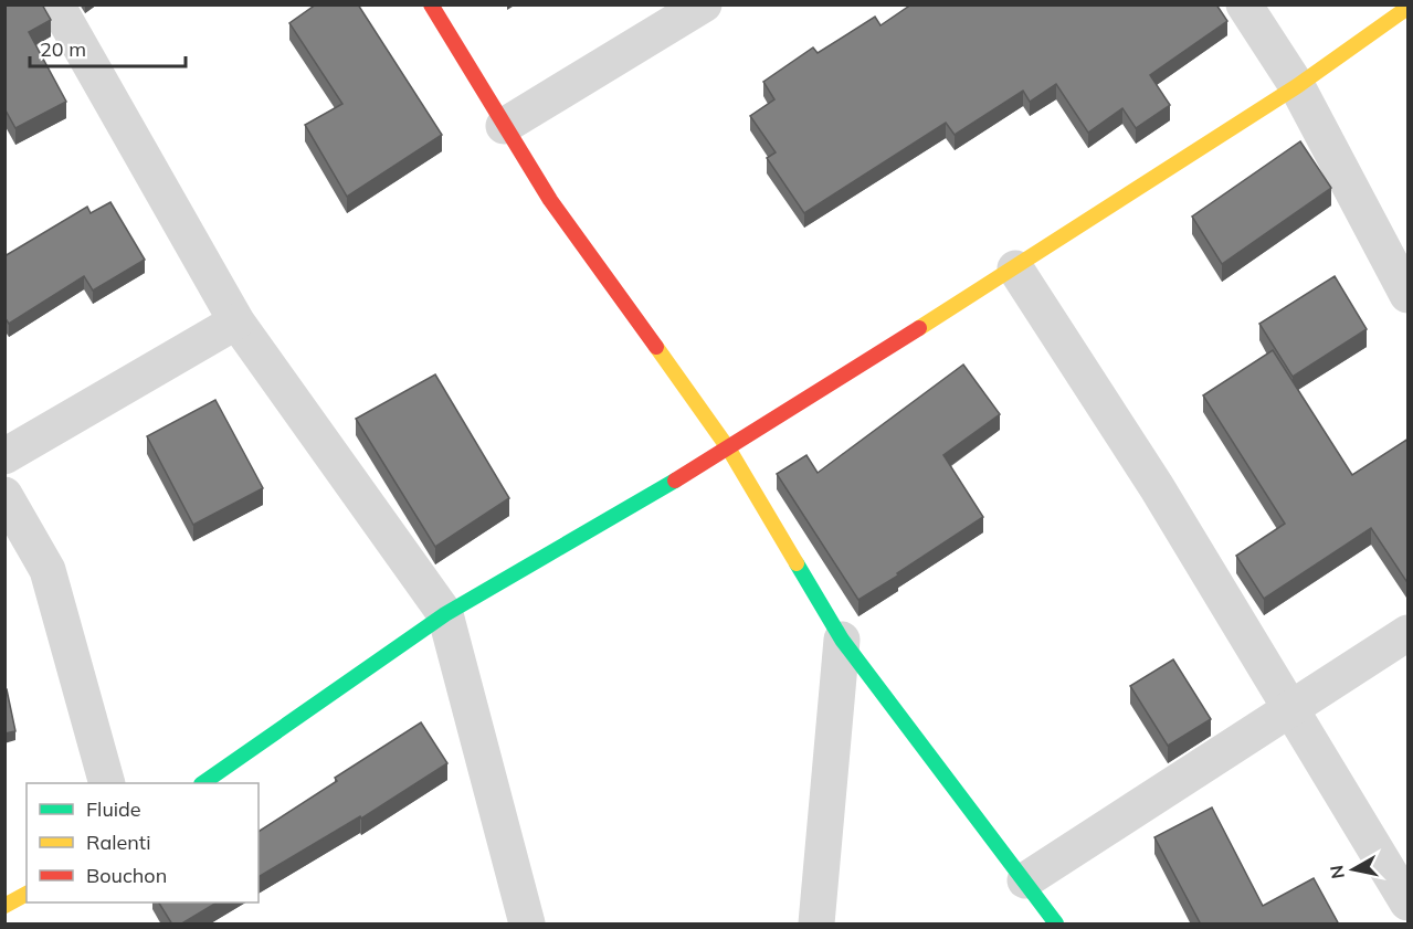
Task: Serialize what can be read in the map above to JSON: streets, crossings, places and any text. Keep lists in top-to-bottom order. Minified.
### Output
{"legend":["Fluide","Ralenti","Bouchon"],"scale_bar":"20 m","north":"left"}
